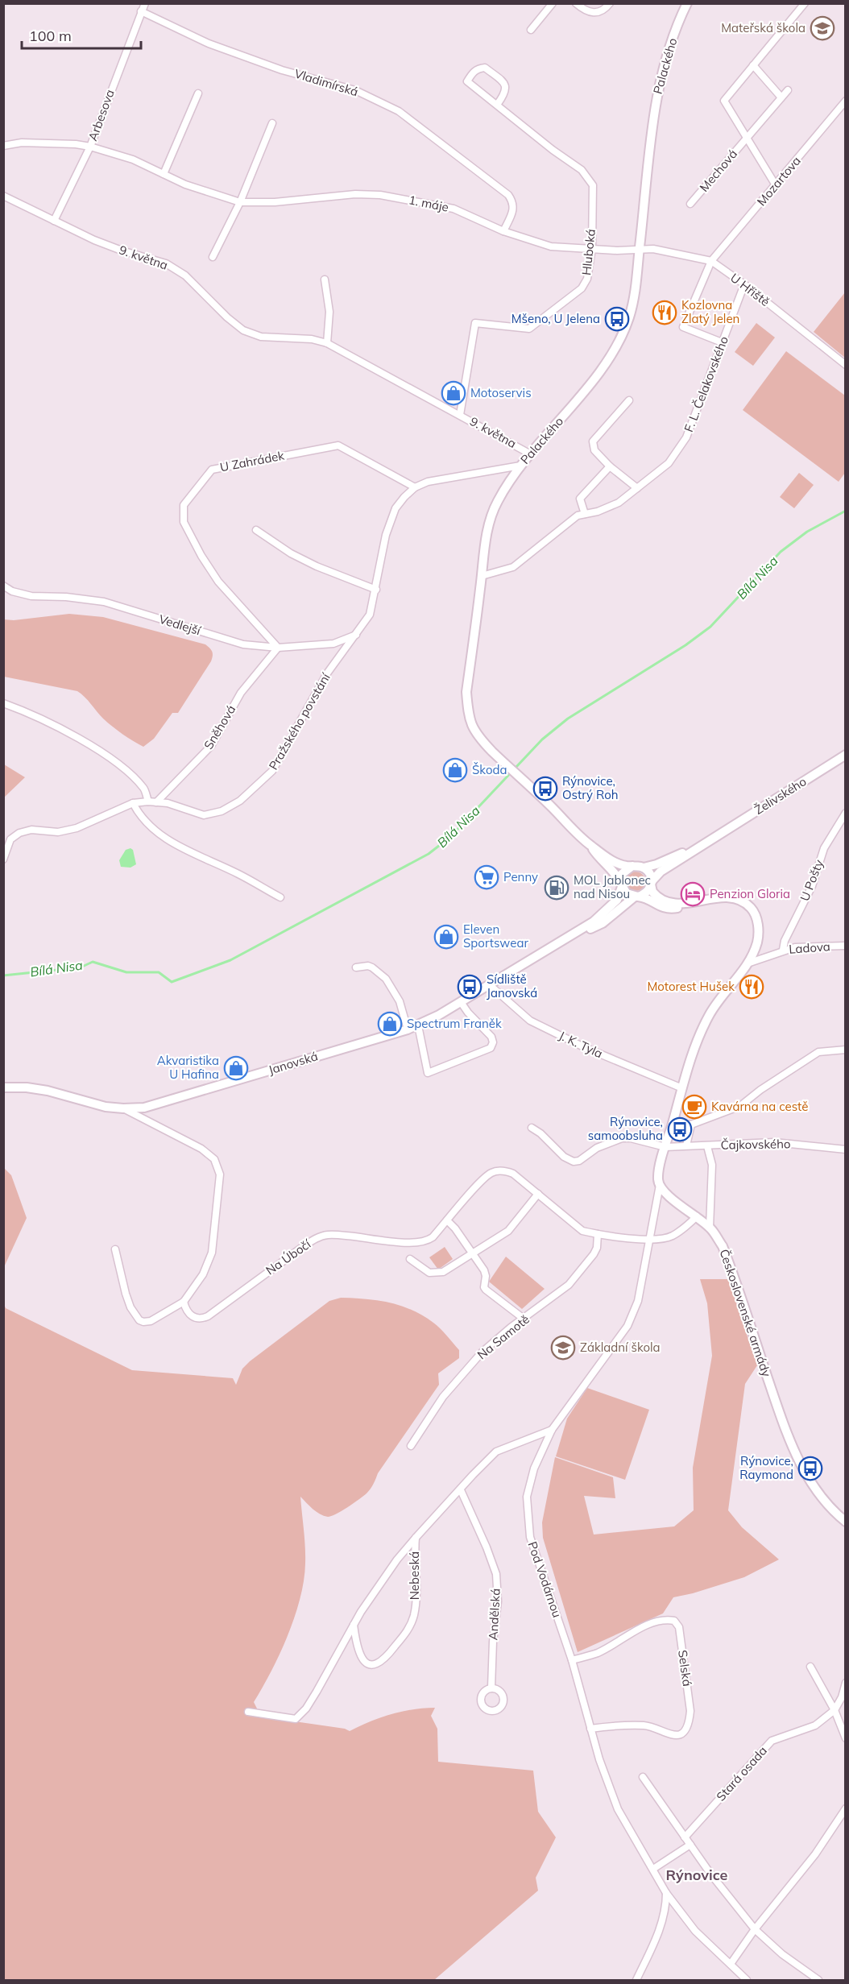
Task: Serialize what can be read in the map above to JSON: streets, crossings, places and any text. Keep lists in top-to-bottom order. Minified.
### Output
{"streets":{"street":["Palackého","Vladimírská","Arbesova","Mechová","Mozartova","1. máje","Hluboká","9. května","U Hřiště","F. L. Čelakovského","U Zahrádek","Vedlejší","Pražského povstání","Sněhová","Želivského","U Pošty","Ladova","J. K. Tyla","Janovská","Čajkovského","Na Úbočí","Československé armády","Na Samotě","Nebeská","Pod Vodárnou","Andělská","Selská","Stará osada"]},"crossings":[["Palackého","1. máje"],["Palackého","9. května"],["Palackého","U Hřiště"],["Palackého","F. L. Čelakovského"],["Palackého","Pražského povstání"],["Palackého","Želivského"],["Palackého","Janovská"],["Vladimírská","Arbesova"],["Vladimírská","1. máje"],["Arbesova","1. máje"],["Mechová","Mozartova"],["Mozartova","U Hřiště"],["Mozartova","F. L. Čelakovského"],["1. máje","Hluboká"],["1. máje","U Hřiště"],["Hluboká","9. května"],["U Hřiště","F. L. Čelakovského"],["U Zahrádek","Vedlejší"],["U Zahrádek","Pražského povstání"],["U Zahrádek","Sněhová"],["Vedlejší","Pražského povstání"],["Vedlejší","Sněhová"],["Pražského povstání","Sněhová"],["Želivského","Janovská"],["U Pošty","Ladova"],["J. K. Tyla","Janovská"],["Na Úbočí","Na Samotě"],["Na Úbočí","Pod Vodárnou"],["Československé armády","Pod Vodárnou"],["Nebeská","Pod Vodárnou"],["Nebeská","Andělská"],["Pod Vodárnou","Selská"]],"districts":["Rýnovice"],"water":["Bílá Nisa"],"places":{"school or university":["Mateřská škola","Základní škola"],"restaurant":["Kozlovna Zlatý Jelen","Motorest Hušek"],"bus stop":["Mšeno, U Jelena","Rýnovice, Ostrý Roh","Sídliště Janovská","Rýnovice, samoobsluha","Rýnovice, Raymond"],"shop":["Motoservis","Škoda","Eleven Sportswear","Spectrum Franěk","Akvaristika U Hafina"],"supermarket":["Penny"],"fuel station":["MOL Jablonec nad Nisou"],"hotel":["Penzion Gloria"],"cafe":["Kavárna na cestě"]},"scale_bar":"100 m"}
